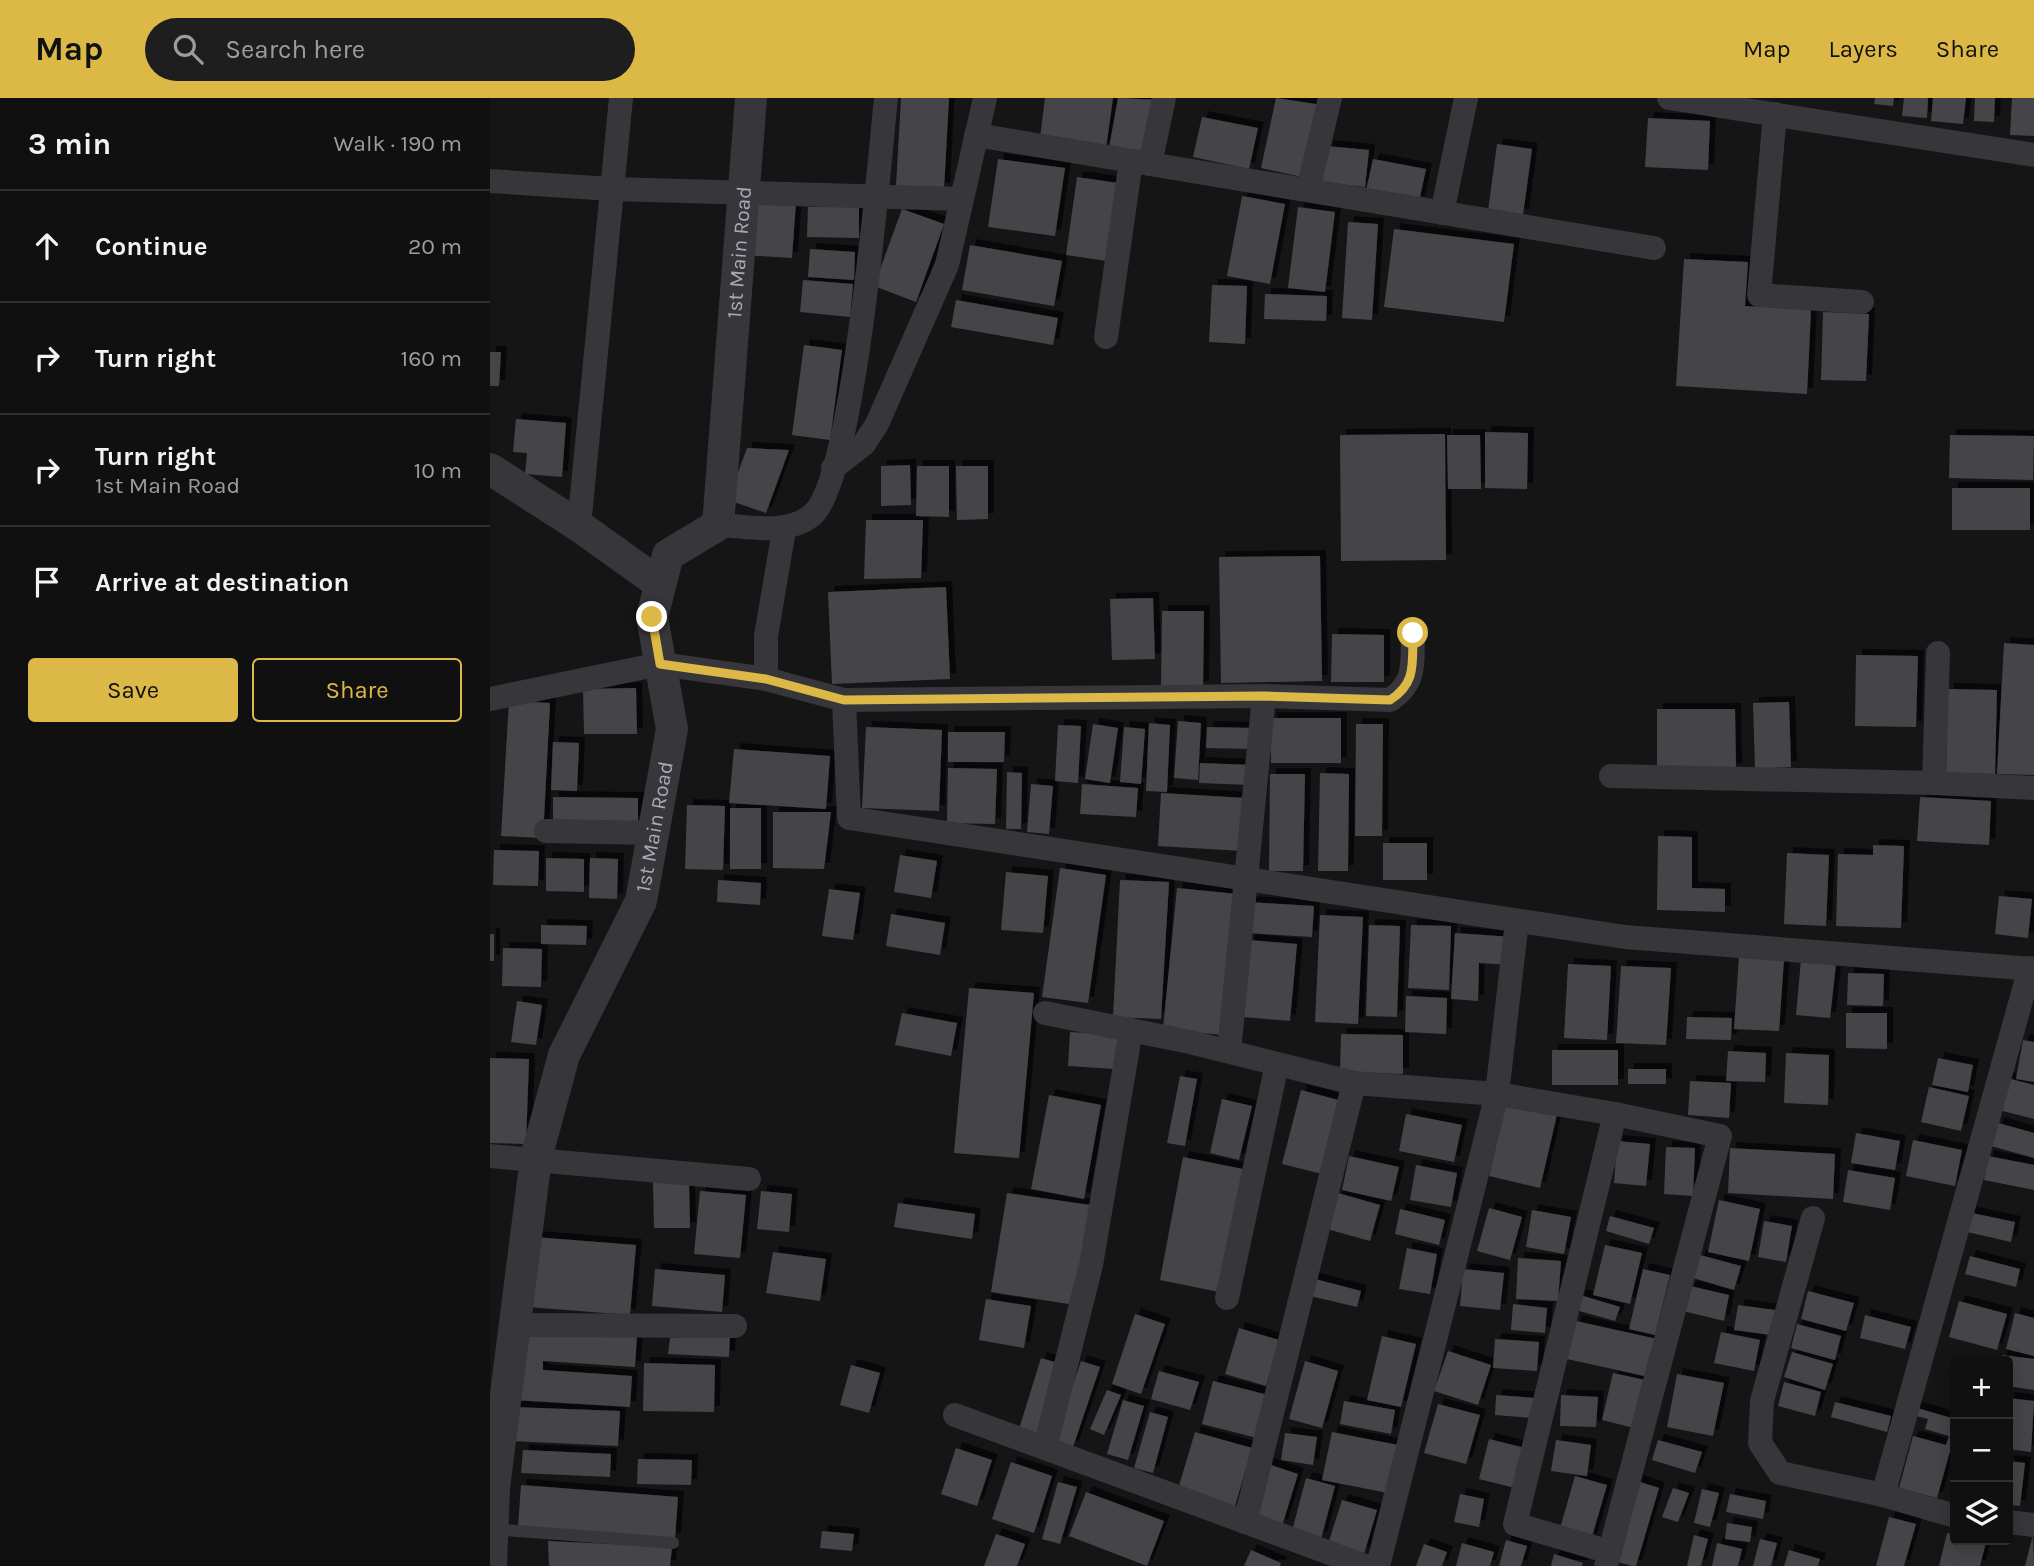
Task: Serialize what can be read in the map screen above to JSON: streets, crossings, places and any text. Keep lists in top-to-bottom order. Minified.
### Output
{"streets":{"street":["1st Main Road"]},"page":{"header":"Map","search":"Search here","nav":["Map","Layers","Share"],"heading":["3 min","Walk · 190 m"],"list":[["Continue","20 m"],["Turn right","160 m"],["Turn right","1st Main Road","10 m"],"Arrive at destination"],"buttons":["Save","Share"],"map_buttons":["+","−"]}}
